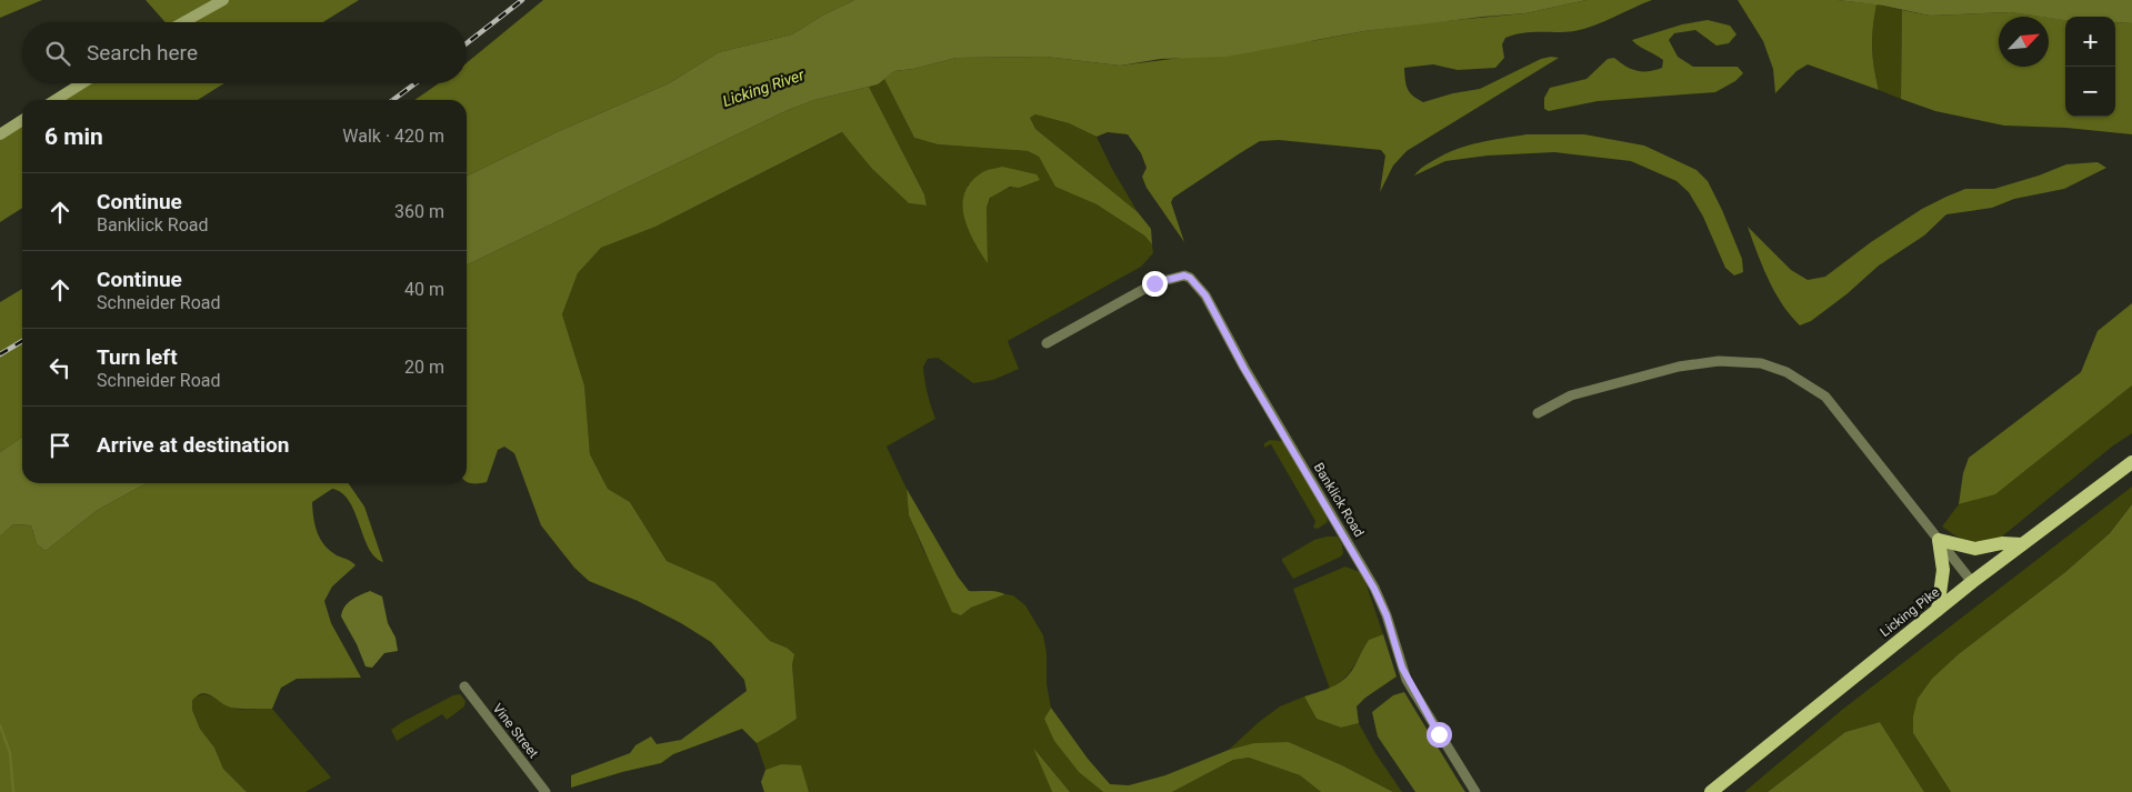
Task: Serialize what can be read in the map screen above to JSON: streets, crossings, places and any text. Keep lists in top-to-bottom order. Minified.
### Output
{"streets":{"main road":["Licking Pike"],"street":["Banklick Road","Vine Street"]},"water":["Licking River"],"north":"top right","page":{"map_buttons":["+","−"],"search":"Search here","heading":["6 min","Walk · 420 m"],"list":[["Continue","Banklick Road","360 m"],["Continue","Schneider Road","40 m"],["Turn left","Schneider Road","20 m"],"Arrive at destination"]}}
